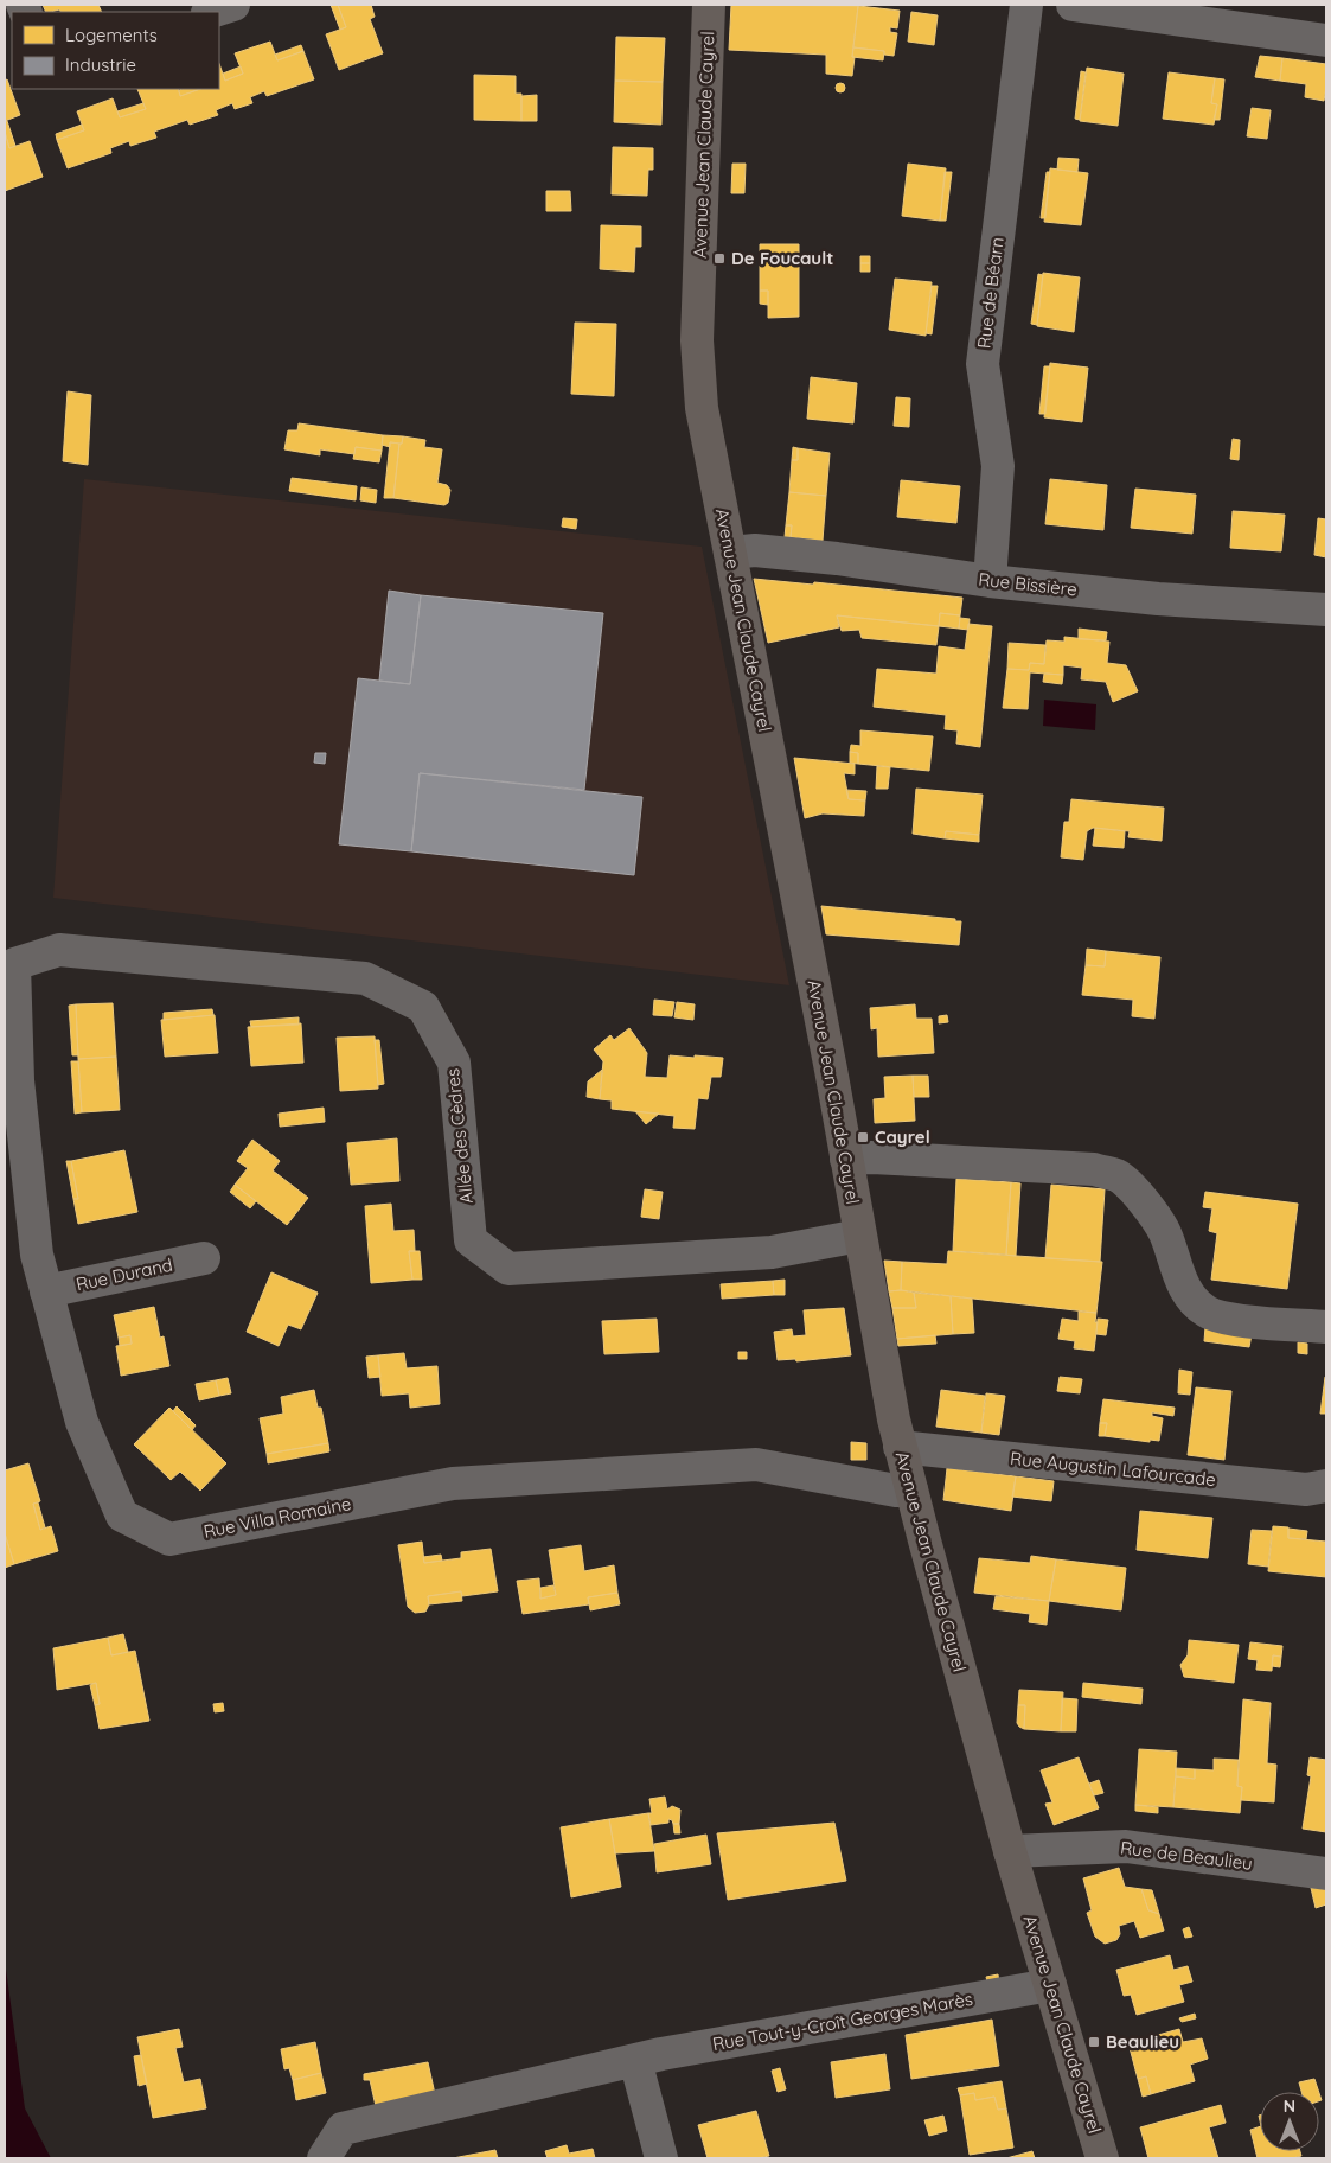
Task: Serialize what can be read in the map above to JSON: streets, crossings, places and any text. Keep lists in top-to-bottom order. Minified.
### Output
{"streets":{"main road":["Avenue Jean Claude Cayrel"],"street":["Rue de Béarn","Rue Bissière","Allée des Cèdres","Rue Durand","Rue Augustin Lafourcade","Rue Villa Romaine","Rue de Beaulieu","Rue Tout-y-Croît Georges Marès"]},"crossings":[["Avenue Jean Claude Cayrel","Rue Bissière"],["Avenue Jean Claude Cayrel","Allée des Cèdres"],["Avenue Jean Claude Cayrel","Rue Augustin Lafourcade"],["Avenue Jean Claude Cayrel","Rue Villa Romaine"],["Avenue Jean Claude Cayrel","Rue de Beaulieu"],["Avenue Jean Claude Cayrel","Rue Tout-y-Croît Georges Marès"],["Rue de Béarn","Rue Bissière"],["Allée des Cèdres","Rue Villa Romaine"],["Rue Durand","Rue Villa Romaine"]],"places":{"transit":["De Foucault","Cayrel","Beaulieu"]},"legend":["Logements","Industrie"],"north":"top"}
